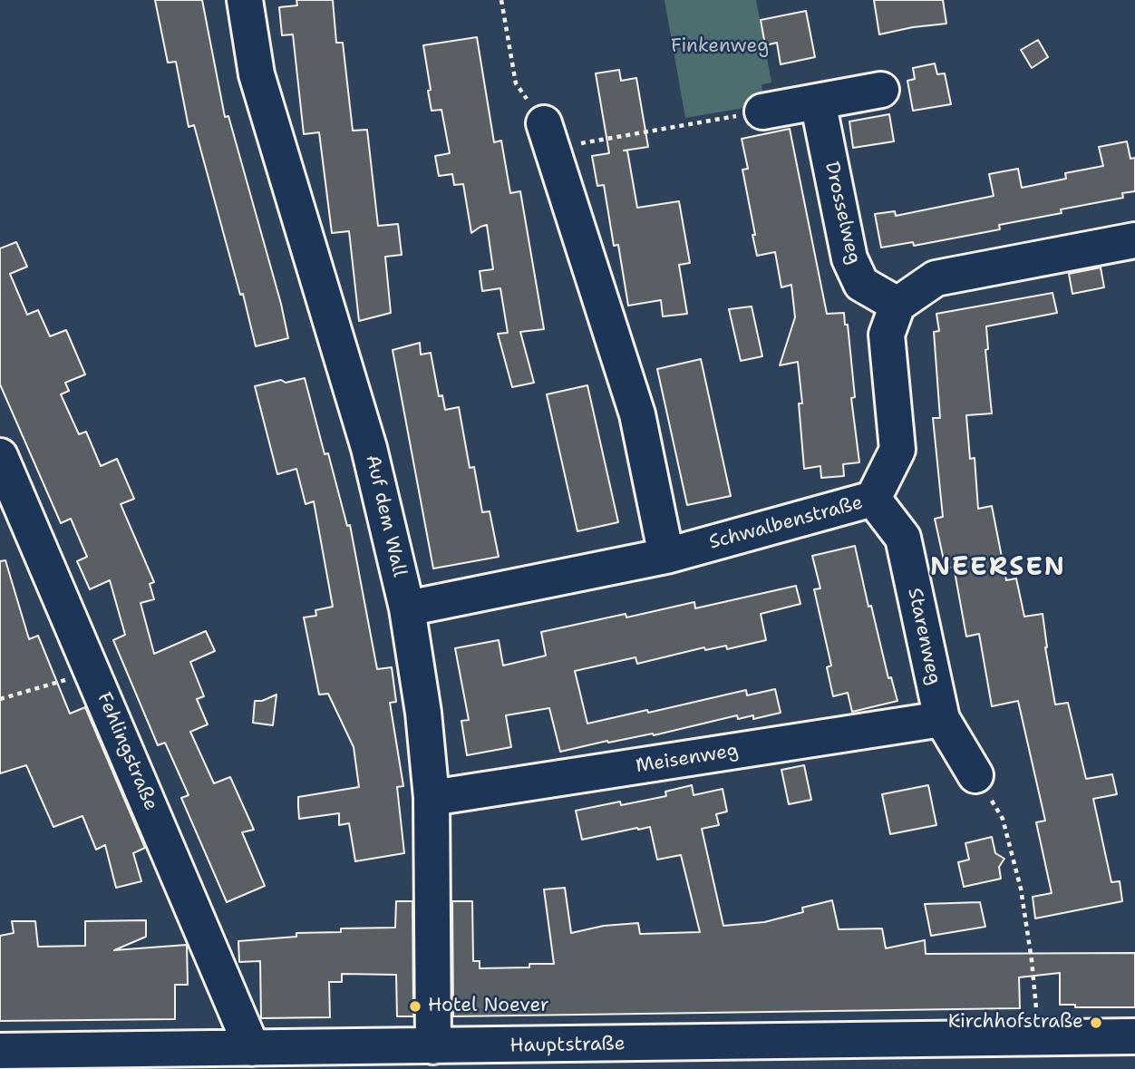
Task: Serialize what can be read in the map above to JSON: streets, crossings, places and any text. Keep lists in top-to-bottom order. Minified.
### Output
{"streets":{"street":["Drosselweg","Auf dem Wall","Schwalbenstraße","Starenweg","Fehlingstraße","Meisenweg","Hauptstraße"]},"crossings":[["Drosselweg","Schwalbenstraße"],["Auf dem Wall","Schwalbenstraße"],["Auf dem Wall","Meisenweg"],["Auf dem Wall","Hauptstraße"],["Schwalbenstraße","Starenweg"],["Starenweg","Meisenweg"],["Fehlingstraße","Hauptstraße"]],"districts":["NEERSEN"],"parks":["Finkenweg"],"places":["Hotel Noever","Kirchhofstraße"]}
